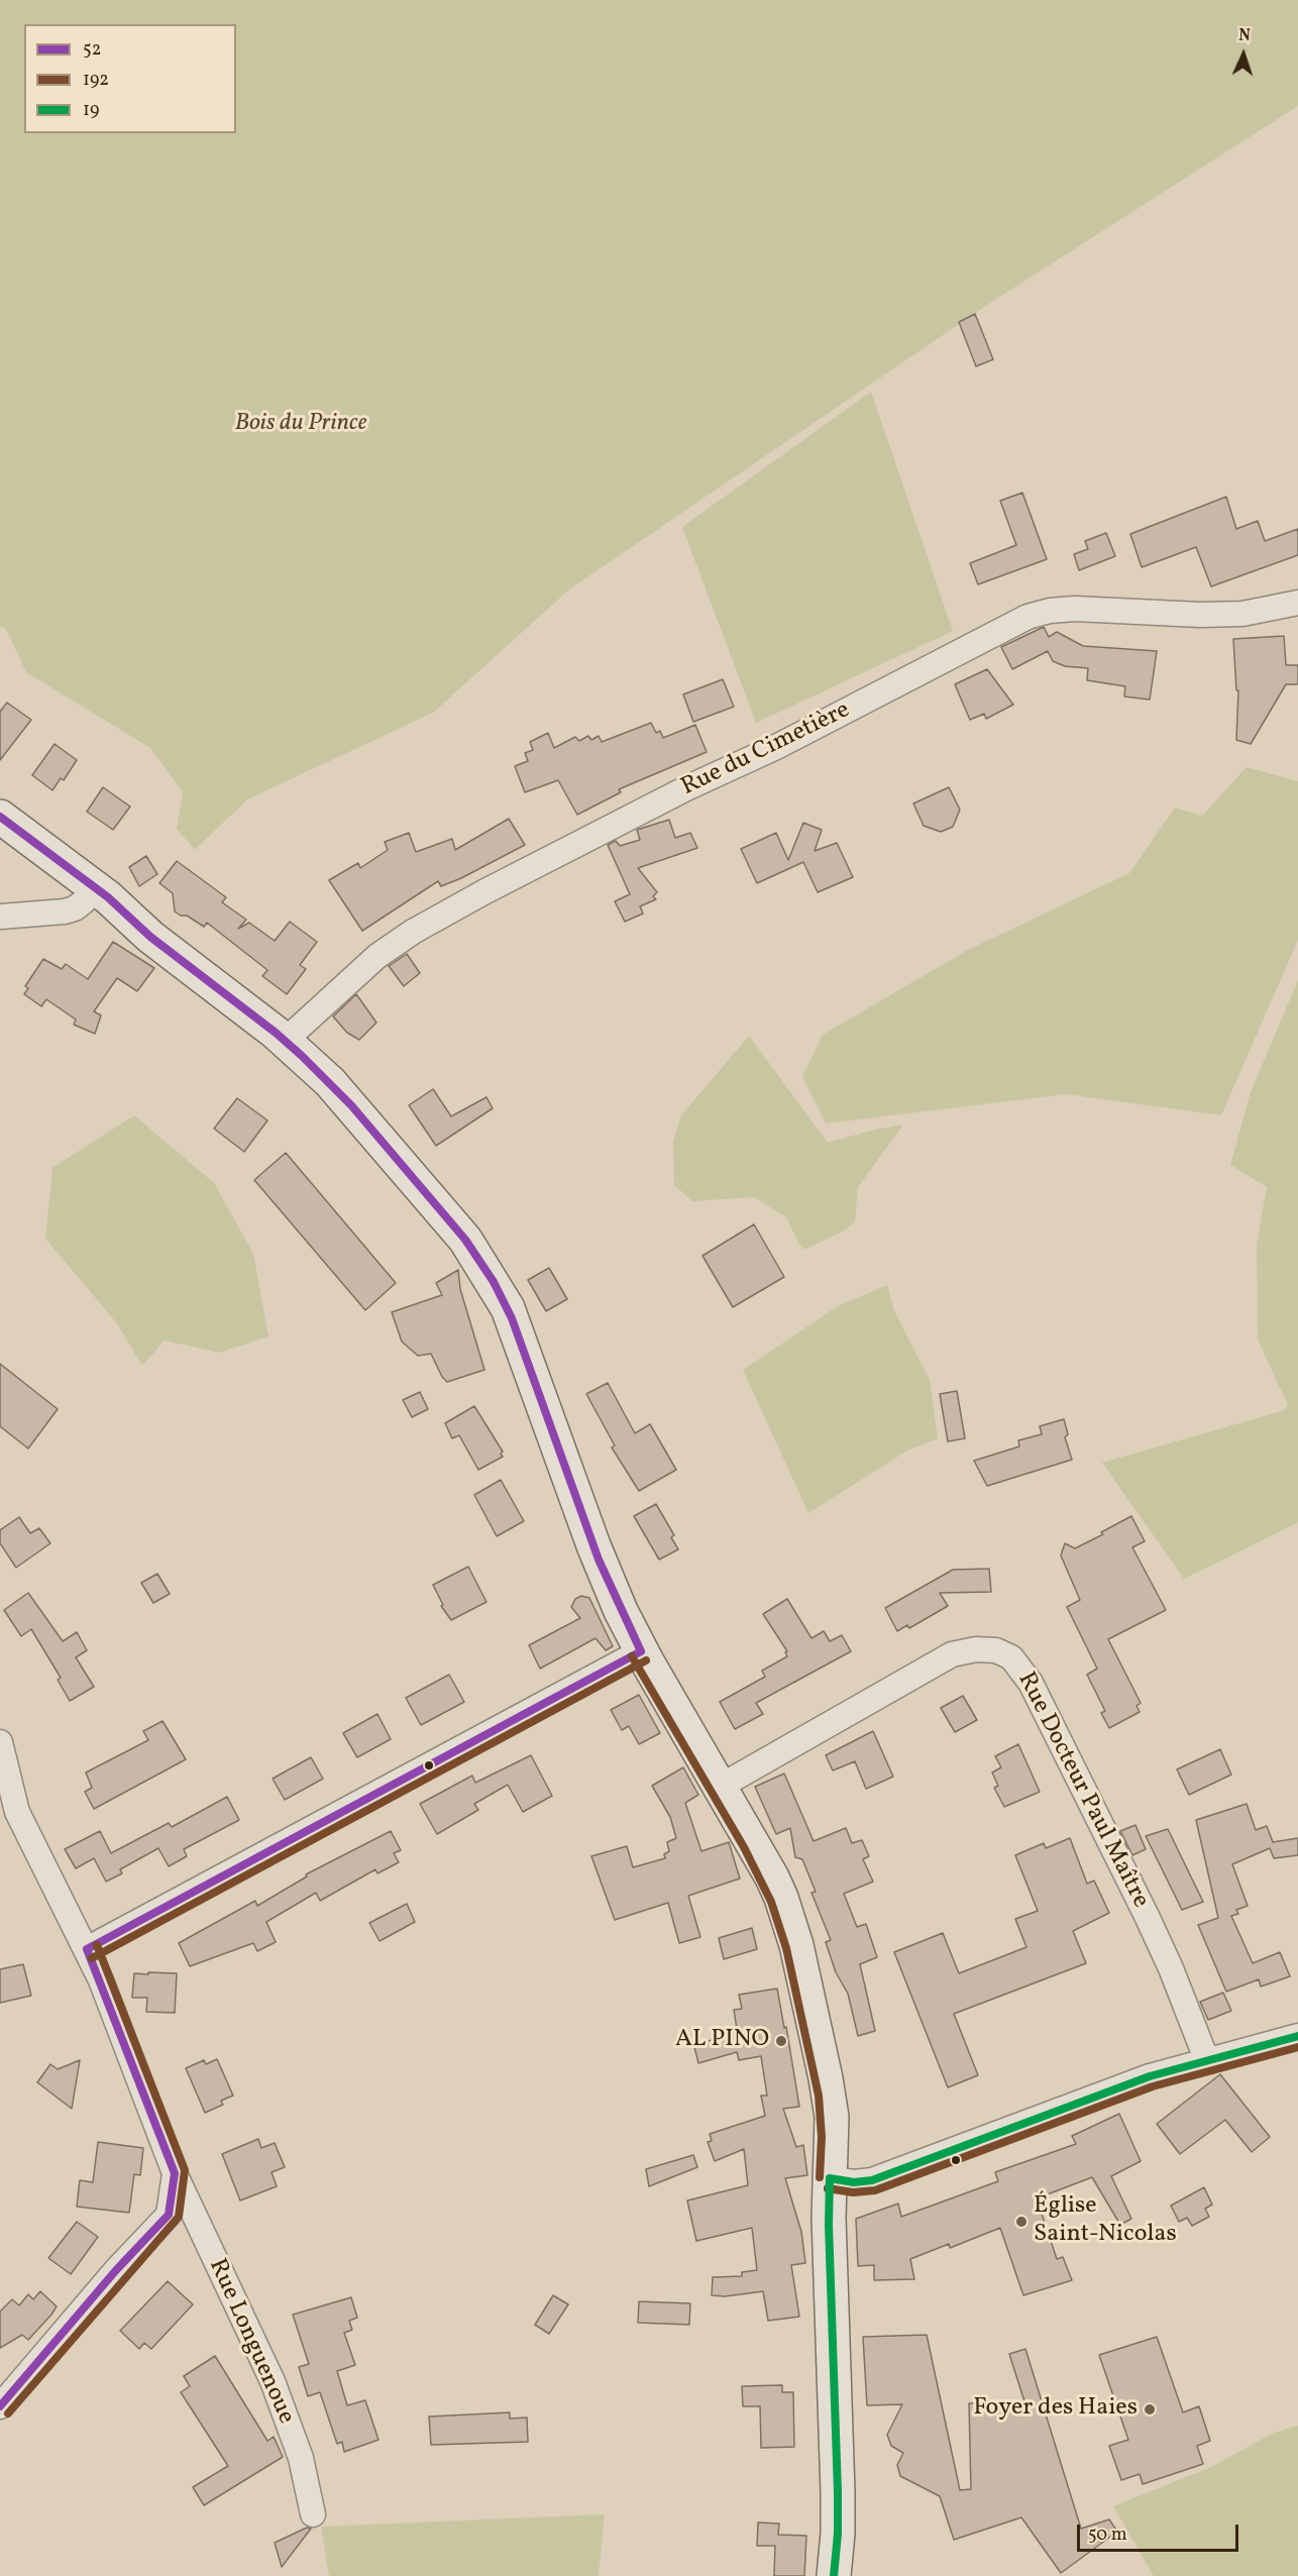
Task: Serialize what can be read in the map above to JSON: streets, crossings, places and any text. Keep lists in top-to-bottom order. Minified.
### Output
{"streets":{"street":["Rue du Cimetière","Rue Docteur Paul Maître","Rue Longuenoue"]},"parks":["Bois du Prince"],"places":["AL PINO","Église Saint-Nicolas","Foyer des Haies"],"lines":["transit line 52","transit line 192","transit line 19"],"legend":["52","192","19"],"scale_bar":"50 m","north":"top"}
